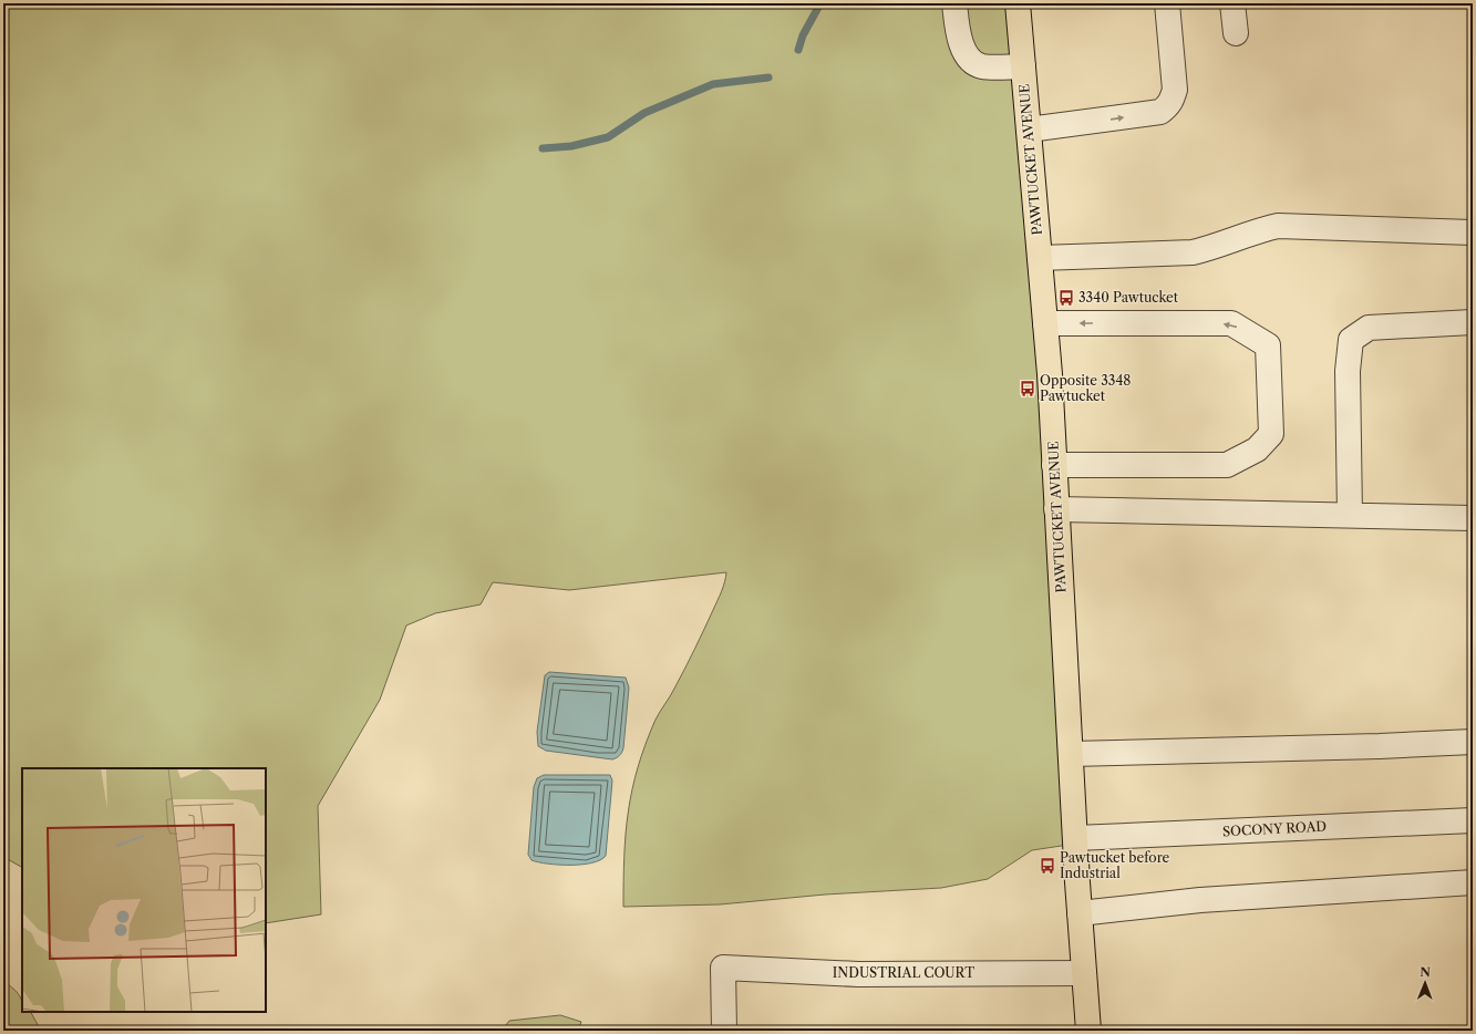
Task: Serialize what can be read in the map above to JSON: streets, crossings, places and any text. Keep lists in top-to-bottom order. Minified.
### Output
{"streets":{"main road":["PAWTUCKET AVENUE"],"street":["SOCONY ROAD","INDUSTRIAL COURT"]},"crossings":[["PAWTUCKET AVENUE","SOCONY ROAD"],["PAWTUCKET AVENUE","INDUSTRIAL COURT"]],"places":{"bus stop":["3340 Pawtucket","Opposite 3348 Pawtucket","Pawtucket before Industrial"]},"north":"top"}
